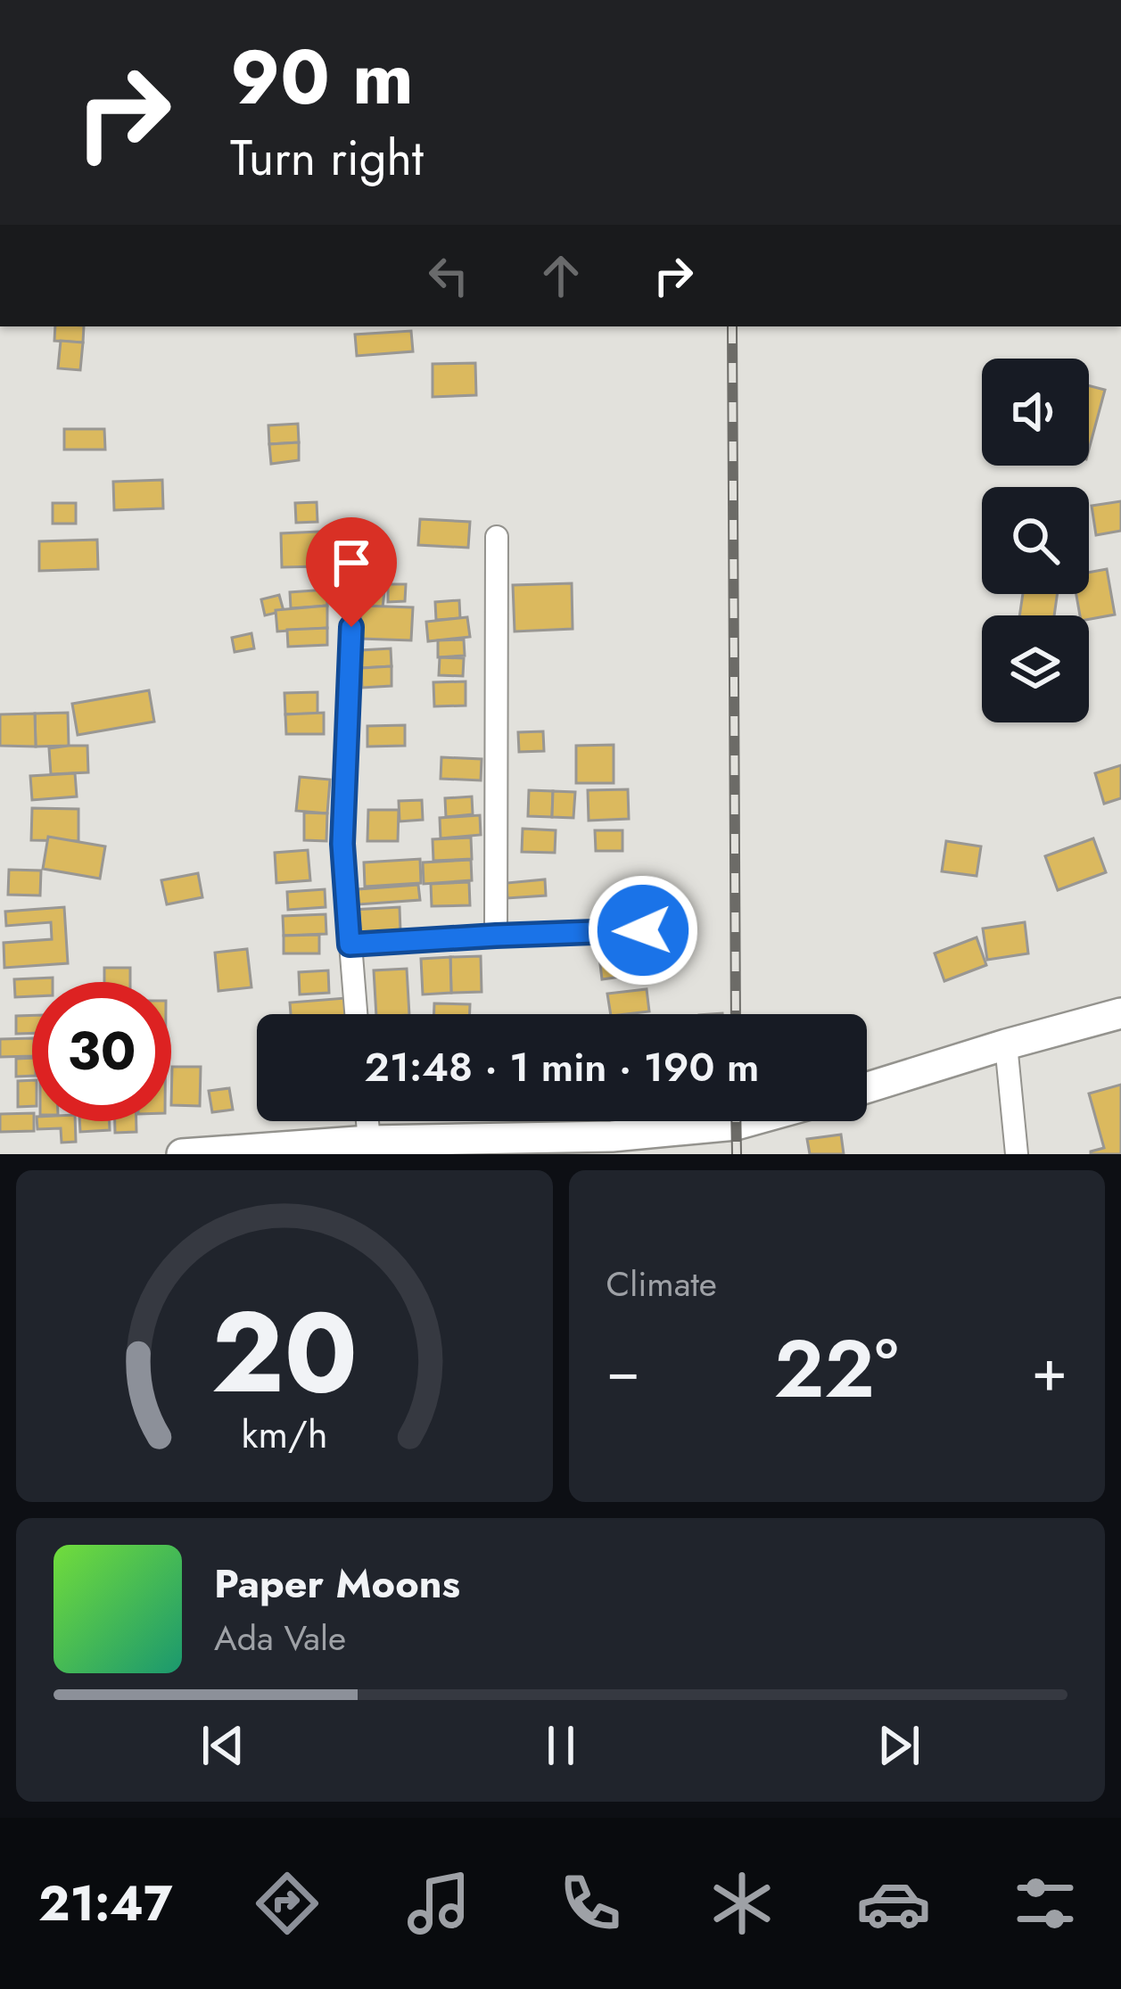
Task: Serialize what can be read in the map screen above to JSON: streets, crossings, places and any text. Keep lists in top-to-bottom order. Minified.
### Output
{"page":{"turn":["90 m","Turn right"],"limit":"30","trip":"21:48 · 1 min · 190 m","tile":"Climate","heat":["−","22°","+"],"song":["Paper Moons","Ada Vale"],"tabs":"21:47","gauge":["20","km/h"]}}
